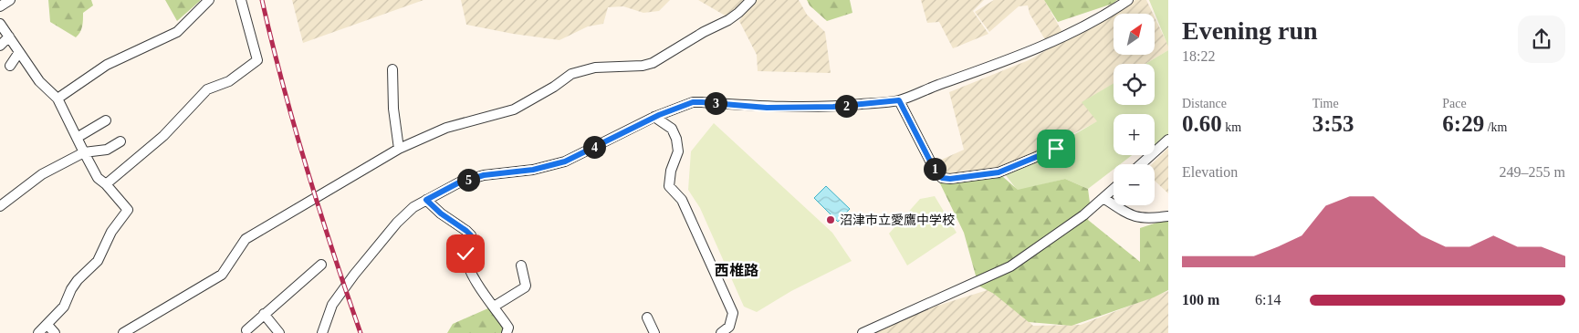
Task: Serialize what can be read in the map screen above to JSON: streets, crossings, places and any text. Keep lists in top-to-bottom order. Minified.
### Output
{"districts":["西椎路"],"places":["沼津市立愛鷹中学校"],"north":"top right","page":{"heading":["Evening run","18:22"],"map_buttons":["+","−"],"stats":[["Distance","0.60 km"],["Time","3:53"],["Pace","6:29 /km"]],"pins":["3","2","4","1","5"],"chart":["Elevation","249–255 m"],"list":[{"name":"100 m","note":"6:14"}]}}
